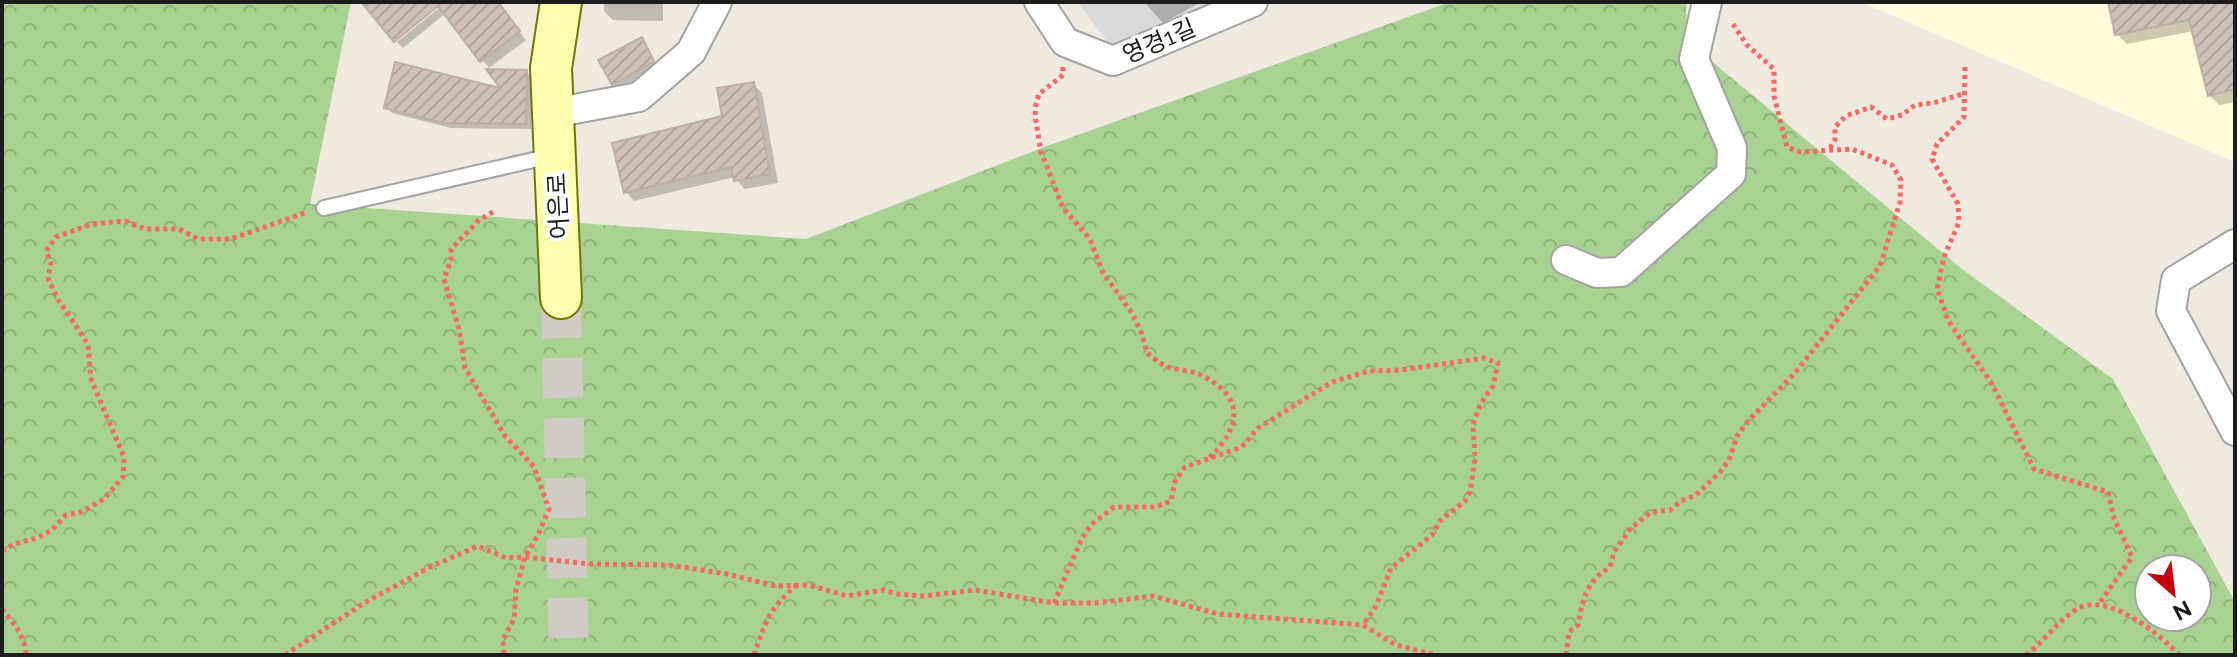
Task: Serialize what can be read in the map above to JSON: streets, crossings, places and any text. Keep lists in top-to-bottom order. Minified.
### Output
{"streets":{"street":["영경1길","어은로"]},"north":"bottom right"}
